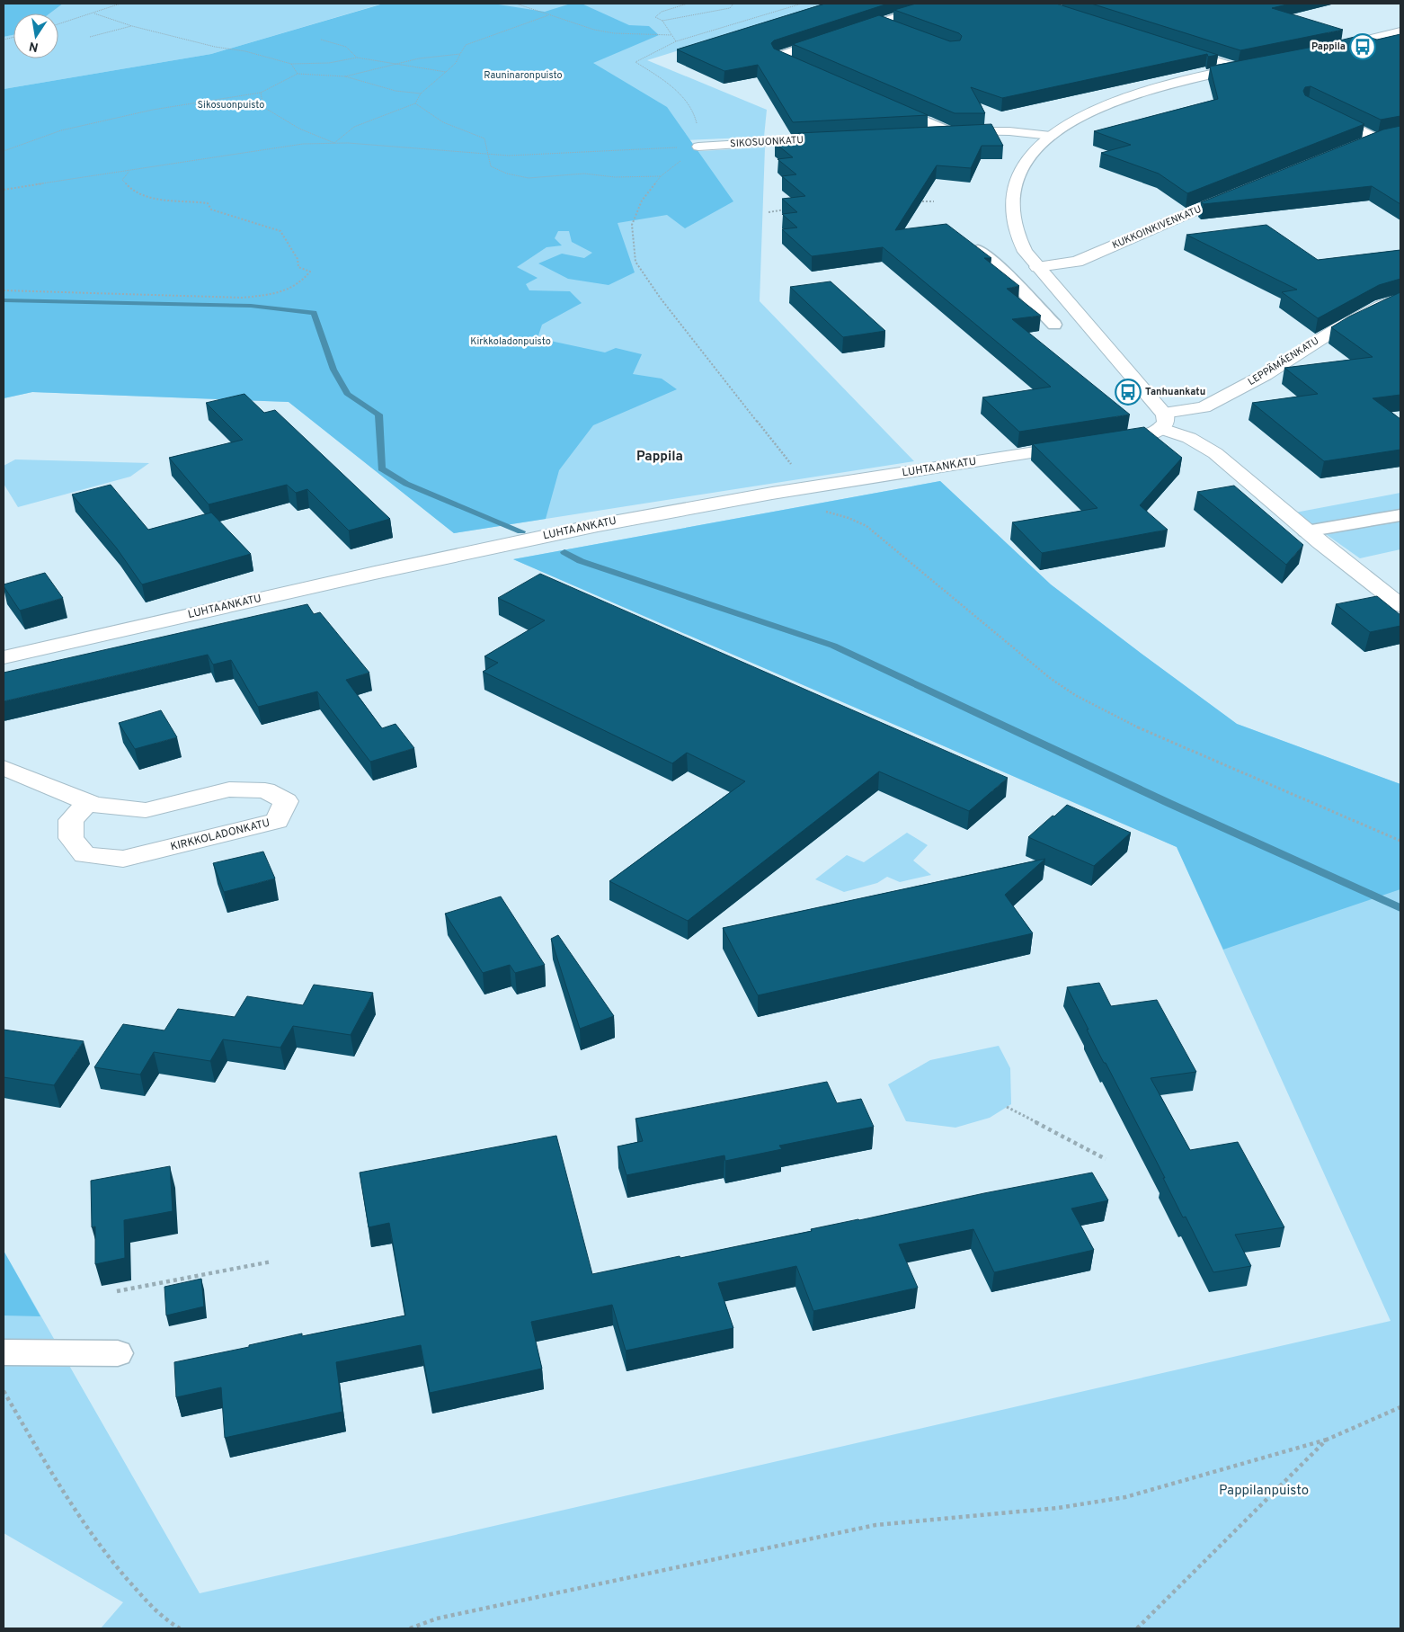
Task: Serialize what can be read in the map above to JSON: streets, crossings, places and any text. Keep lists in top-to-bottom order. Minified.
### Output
{"streets":{"street":["SIKOSUONKATU","KUKKOINKIVENKATU","LEPPÄMÄENKATU","LUHTAANKATU","KIRKKOLADONKATU"]},"crossings":[["LEPPÄMÄENKATU","LUHTAANKATU"]],"districts":["Pappila"],"parks":["Rauninaronpuisto","Sikosuonpuisto","Kirkkoladonpuisto","Pappilanpuisto"],"places":{"bus stop":["Pappila","Tanhuankatu"]},"north":"bottom"}
